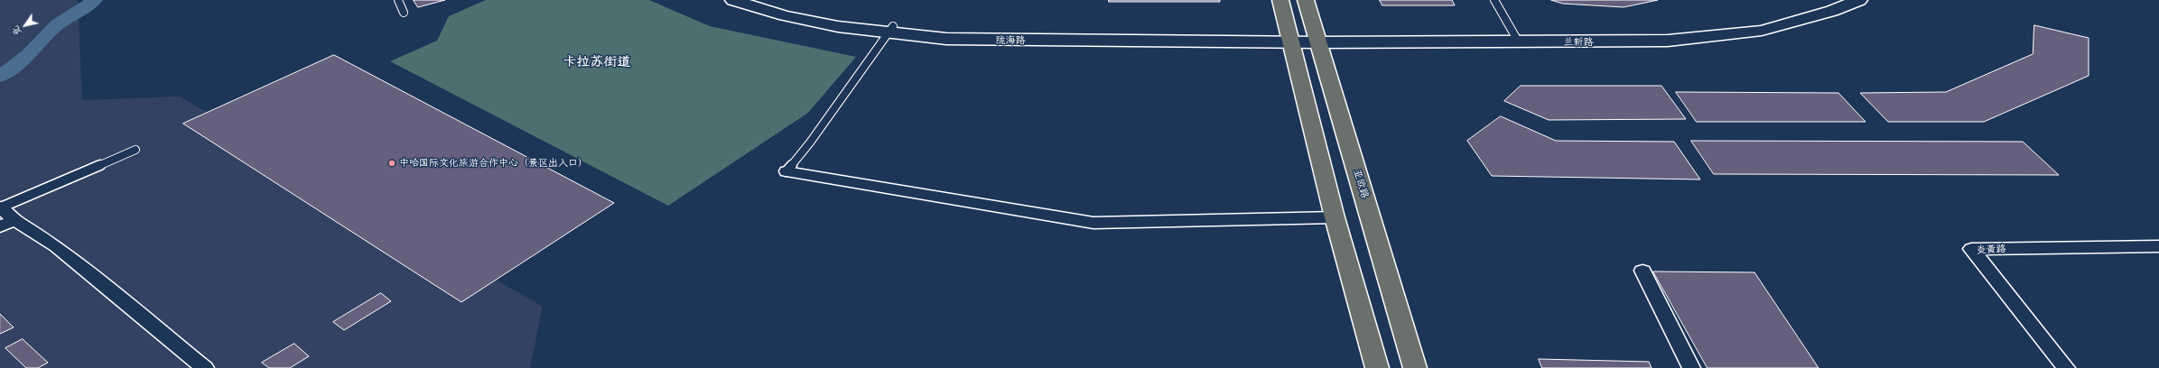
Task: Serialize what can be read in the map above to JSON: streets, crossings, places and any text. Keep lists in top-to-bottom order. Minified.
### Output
{"streets":{"highway":["亚欧路"],"street":["陇海路","兰新路","炎黄路"]},"crossings":[["陇海路","兰新路"],["兰新路","亚欧路"]],"districts":["卡拉苏街道"],"places":["中哈国际文化旅游合作中心（景区出入口）"],"north":"bottom left"}
